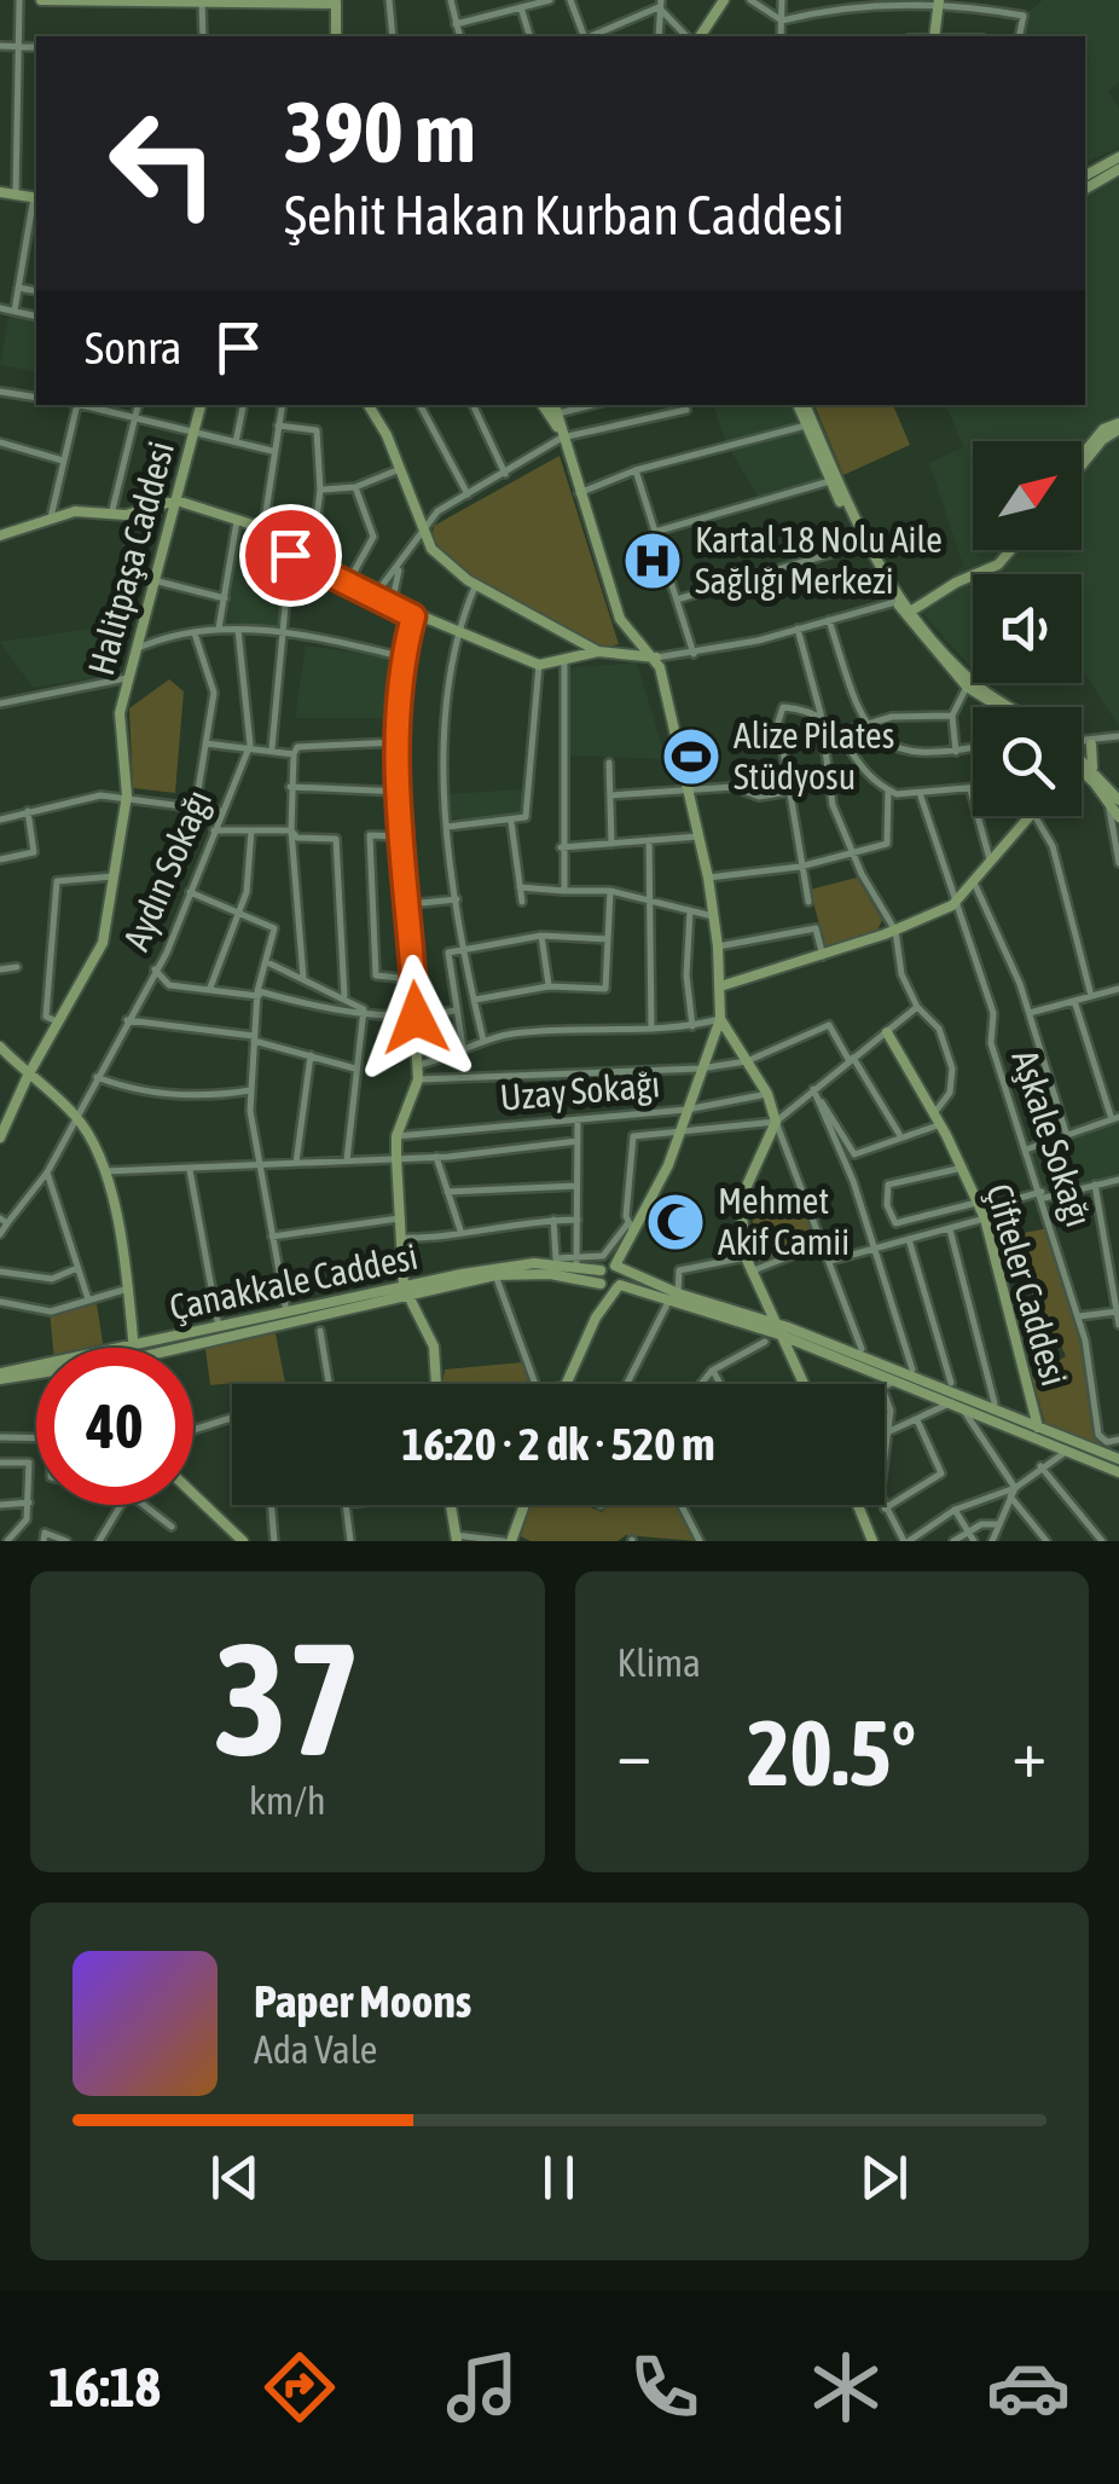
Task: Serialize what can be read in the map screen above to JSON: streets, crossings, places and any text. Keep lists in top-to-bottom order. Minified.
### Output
{"streets":{"street":["Halitpaşa Caddesi","Aydın Sokağı","Uzay Sokağı","Aşkale Sokağı","Çanakkale Caddesi","Çifteler Caddesi"]},"places":{"hospital":["Kartal 18 Nolu Aile Sağlığı Merkezi"],"sports":["Alize Pilates Stüdyosu"],"mosque":["Mehmet Akif Camii"]},"north":"top right","page":{"turn":["390 m","Şehit Hakan Kurban Caddesi"],"then":"Sonra","limit":"40","trip":"16:20 · 2 dk · 520 m","tile":[["37","km/h"],"Klima"],"heat":["−","20.5°","+"],"song":["Paper Moons","Ada Vale"],"tabs":"16:18"}}
